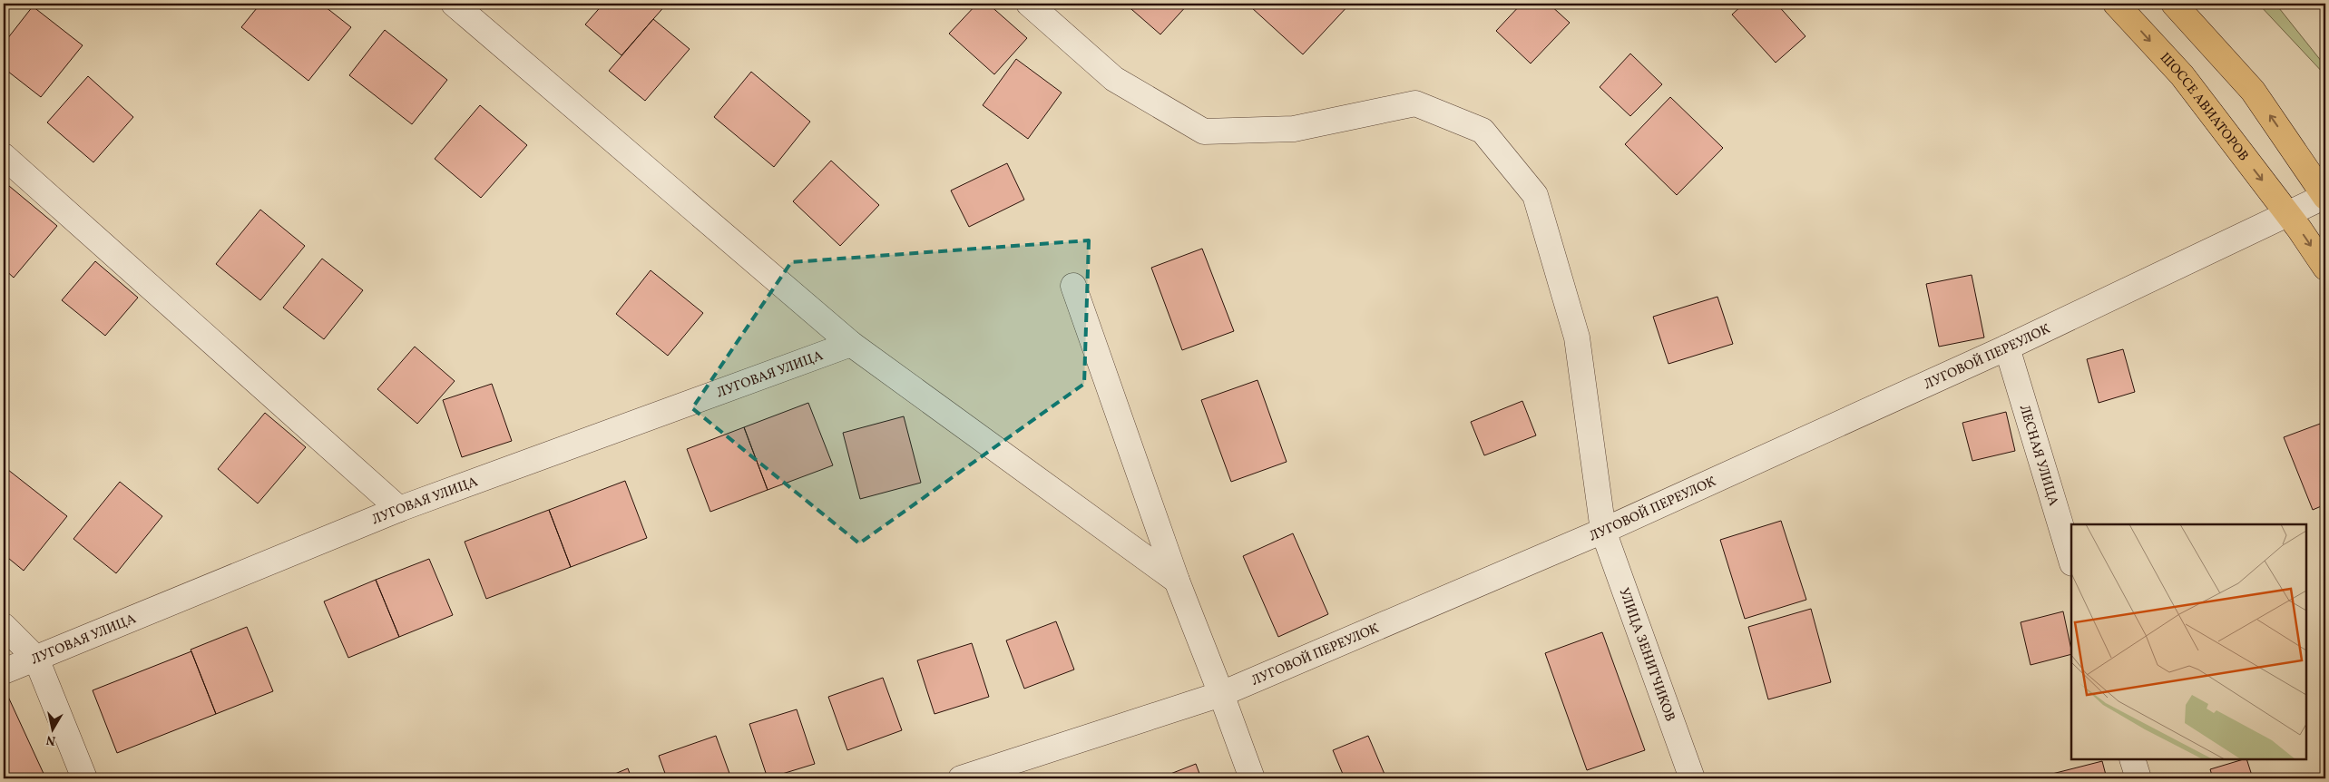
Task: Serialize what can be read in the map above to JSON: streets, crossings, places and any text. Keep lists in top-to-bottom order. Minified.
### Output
{"streets":{"main road":["ШОССЕ АВИАТОРОВ"],"street":["ЛУГОВОЙ ПЕРЕУЛОК","ЛУГОВАЯ УЛИЦА","ЛЕСНАЯ УЛИЦА","УЛИЦА ЗЕНИТЧИКОВ"]},"crossings":[["ШОССЕ АВИАТОРОВ","ЛУГОВОЙ ПЕРЕУЛОК"],["ЛУГОВОЙ ПЕРЕУЛОК","ЛЕСНАЯ УЛИЦА"],["ЛУГОВОЙ ПЕРЕУЛОК","УЛИЦА ЗЕНИТЧИКОВ"]],"north":"bottom"}
